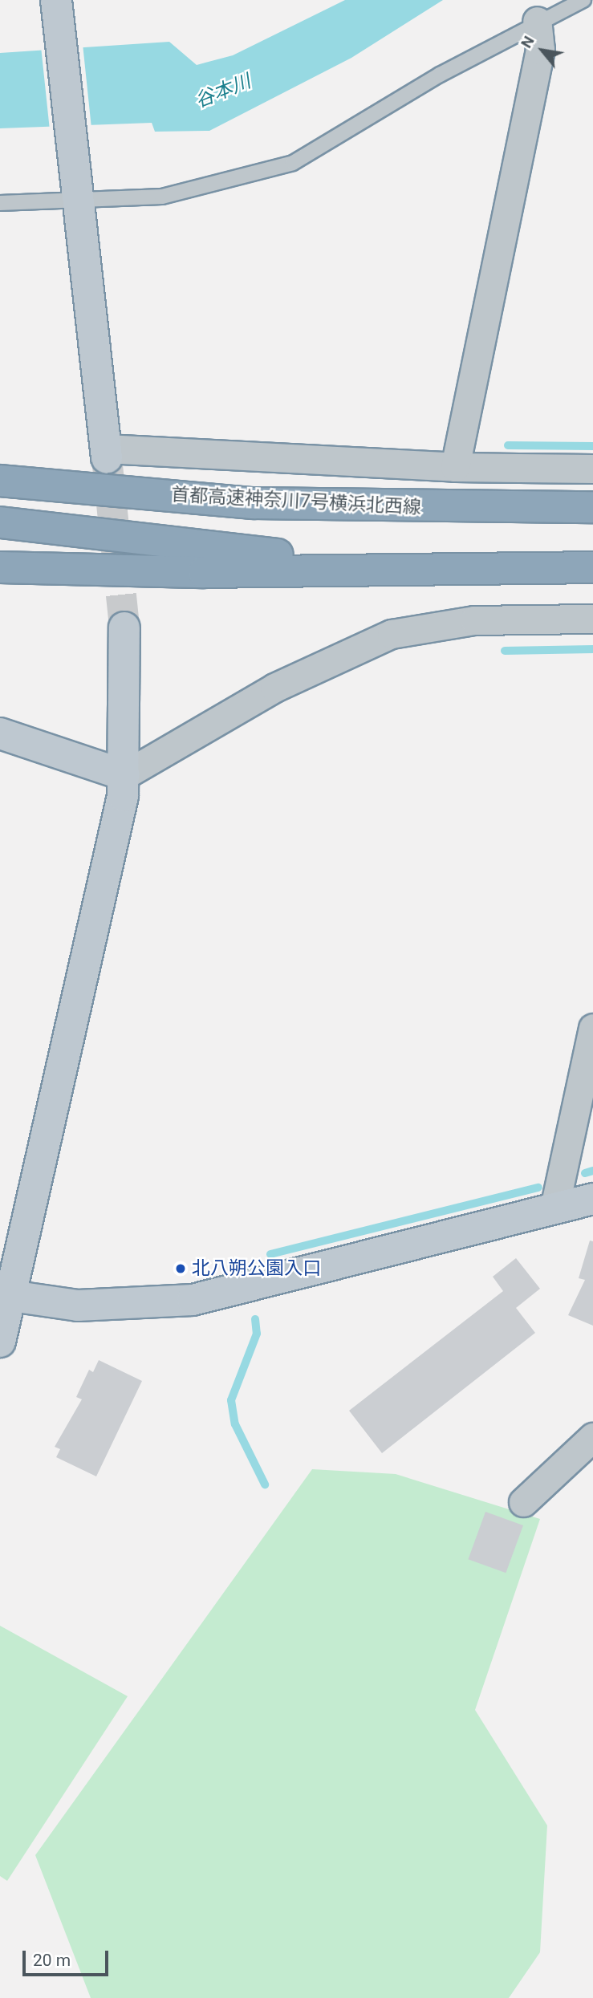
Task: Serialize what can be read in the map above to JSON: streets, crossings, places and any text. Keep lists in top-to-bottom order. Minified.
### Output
{"streets":{"highway":["首都高速神奈川7号横浜北西線"]},"water":["谷本川"],"places":["北八朔公園入口"],"scale_bar":"20 m","north":"top left"}
